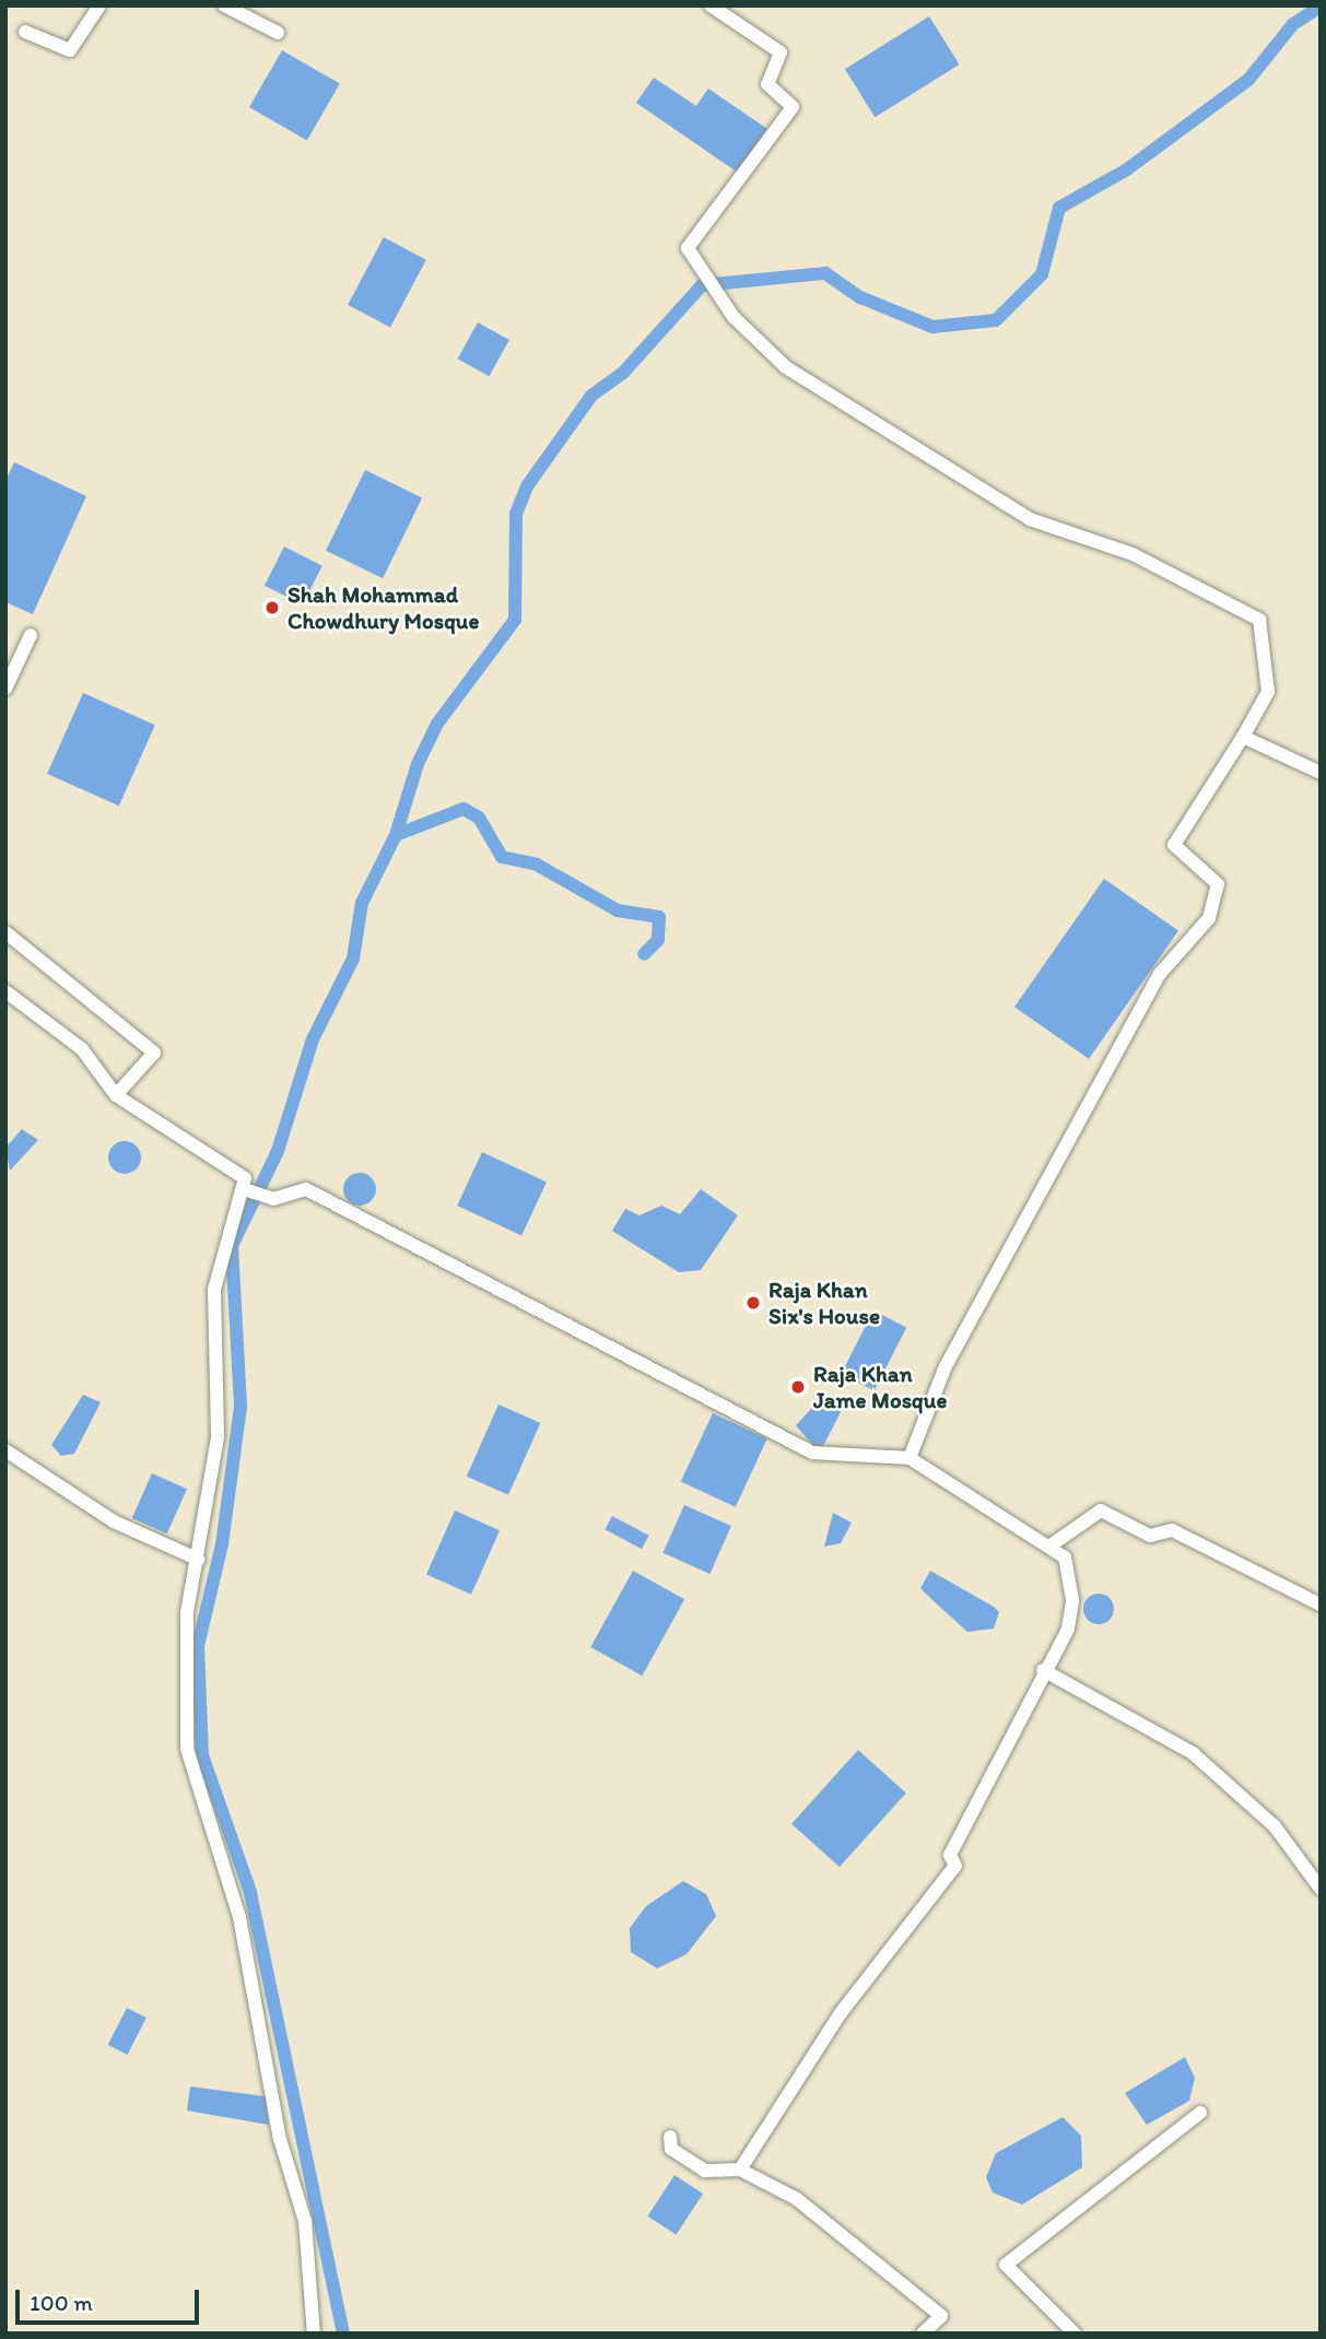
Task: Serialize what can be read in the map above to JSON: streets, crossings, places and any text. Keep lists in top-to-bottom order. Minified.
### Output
{"places":["Shah Mohammad Chowdhury Mosque","Raja Khan Six's House","Raja Khan Jame Mosque"],"scale_bar":"100 m"}
